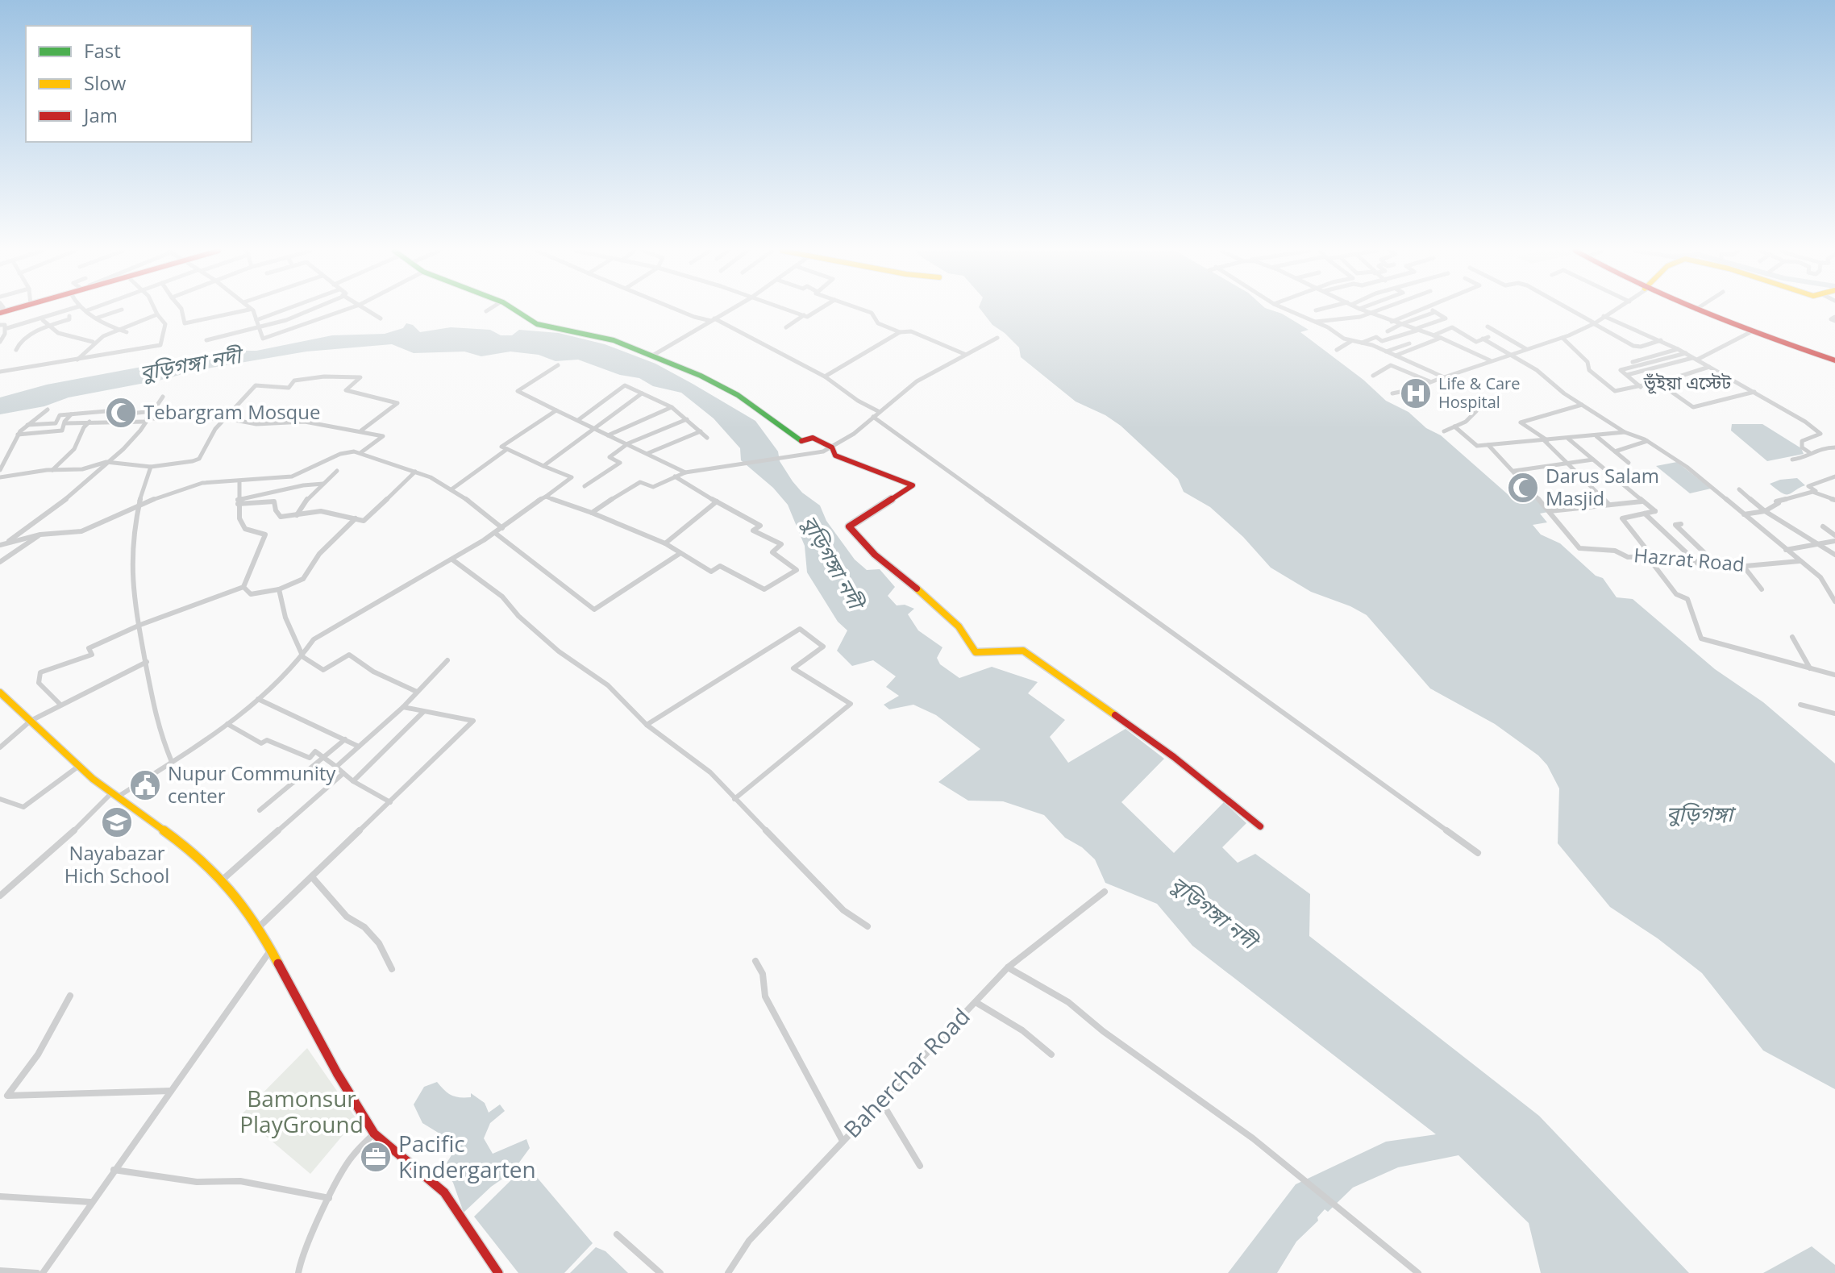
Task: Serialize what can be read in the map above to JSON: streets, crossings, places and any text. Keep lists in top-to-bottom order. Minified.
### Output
{"streets":{"street":["Hazrat Road","Baherchar Road"]},"districts":["ভূঁইয়া এস্টেট"],"water":["বুড়িগঙ্গা নদী","বুড়িগঙ্গা"],"parks":["Bamonsur PlayGround"],"places":{"hospital":["Life & Care Hospital"],"mosque":["Tebargram Mosque","Darus Salam Masjid"],"public building":["Nupur Community center"],"school or university":["Nayabazar Hich School"],"office":["Pacific Kindergarten"]},"legend":["Fast","Slow","Jam"]}
